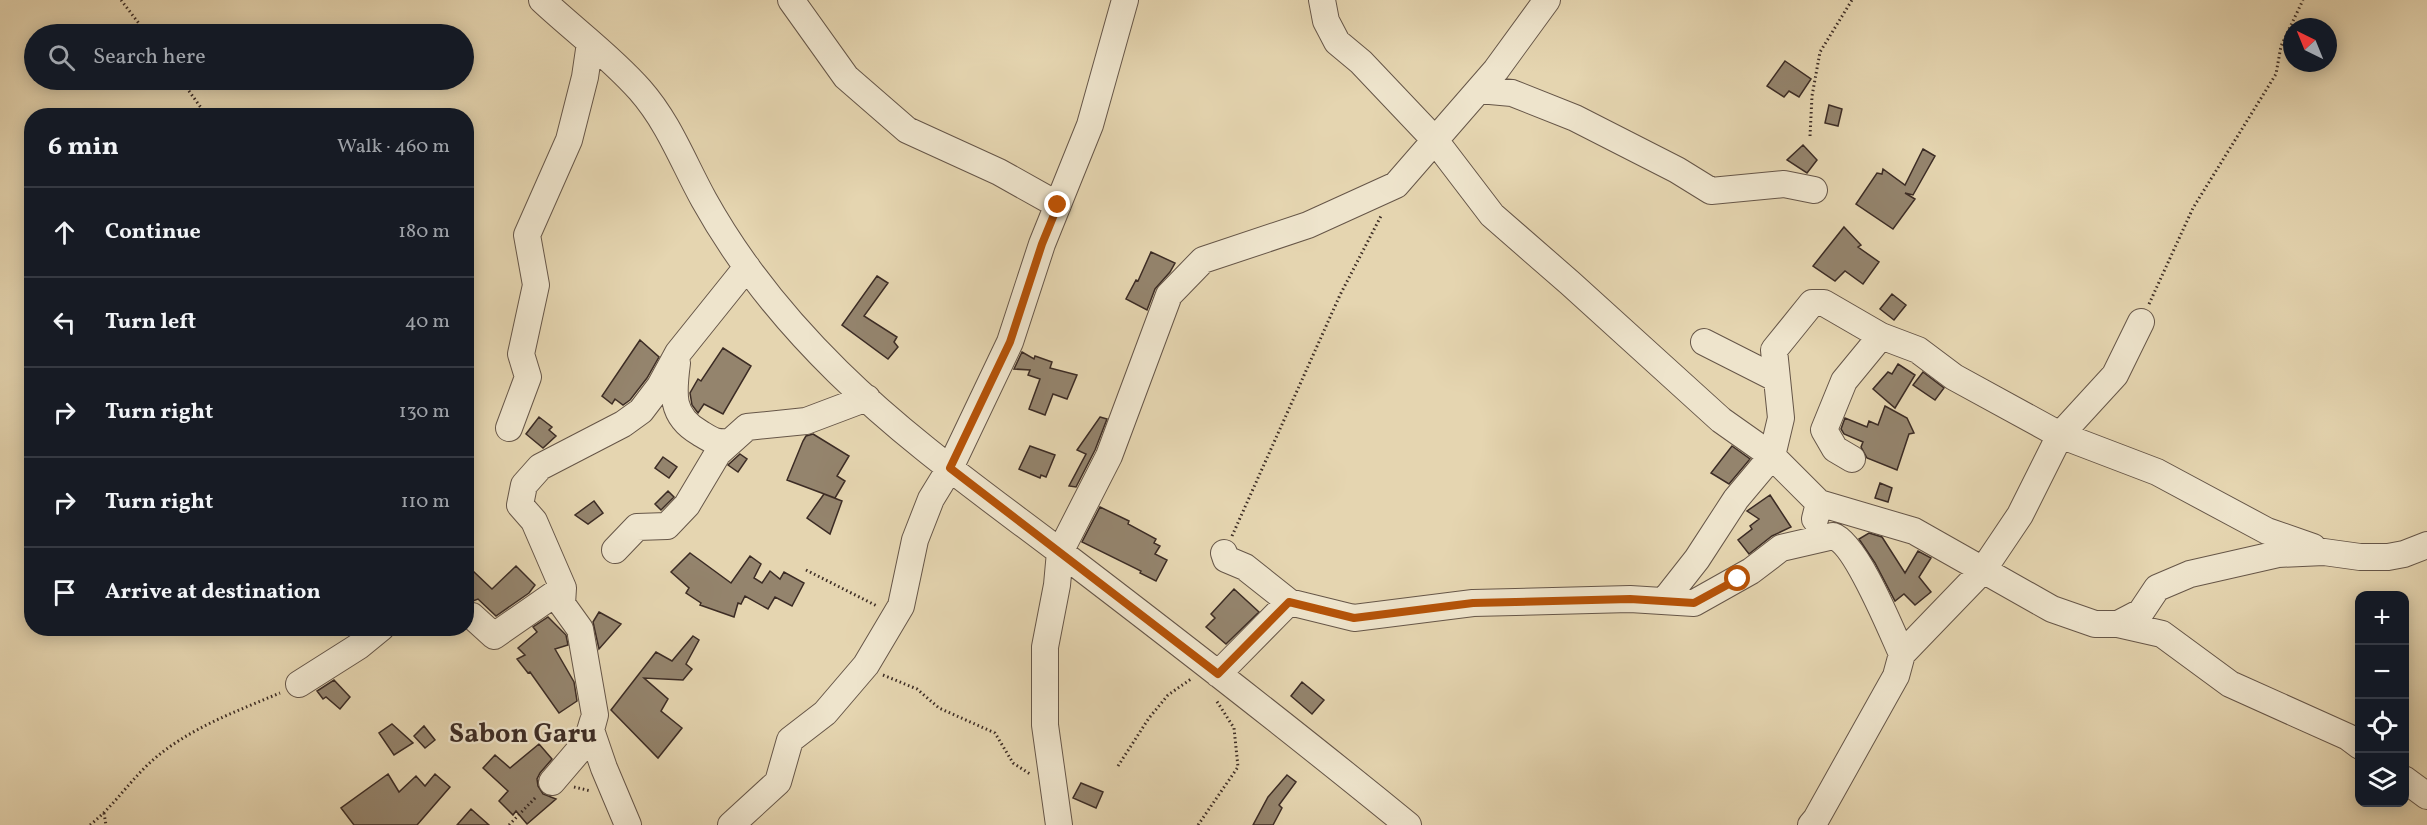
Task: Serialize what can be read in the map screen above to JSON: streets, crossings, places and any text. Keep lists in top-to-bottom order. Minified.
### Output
{"districts":["Sabon Garu"],"north":"top left","page":{"search":"Search here","heading":["6 min","Walk · 460 m"],"list":[["Continue","180 m"],["Turn left","40 m"],["Turn right","130 m"],["Turn right","110 m"],"Arrive at destination"],"map_buttons":["+","−"]}}
